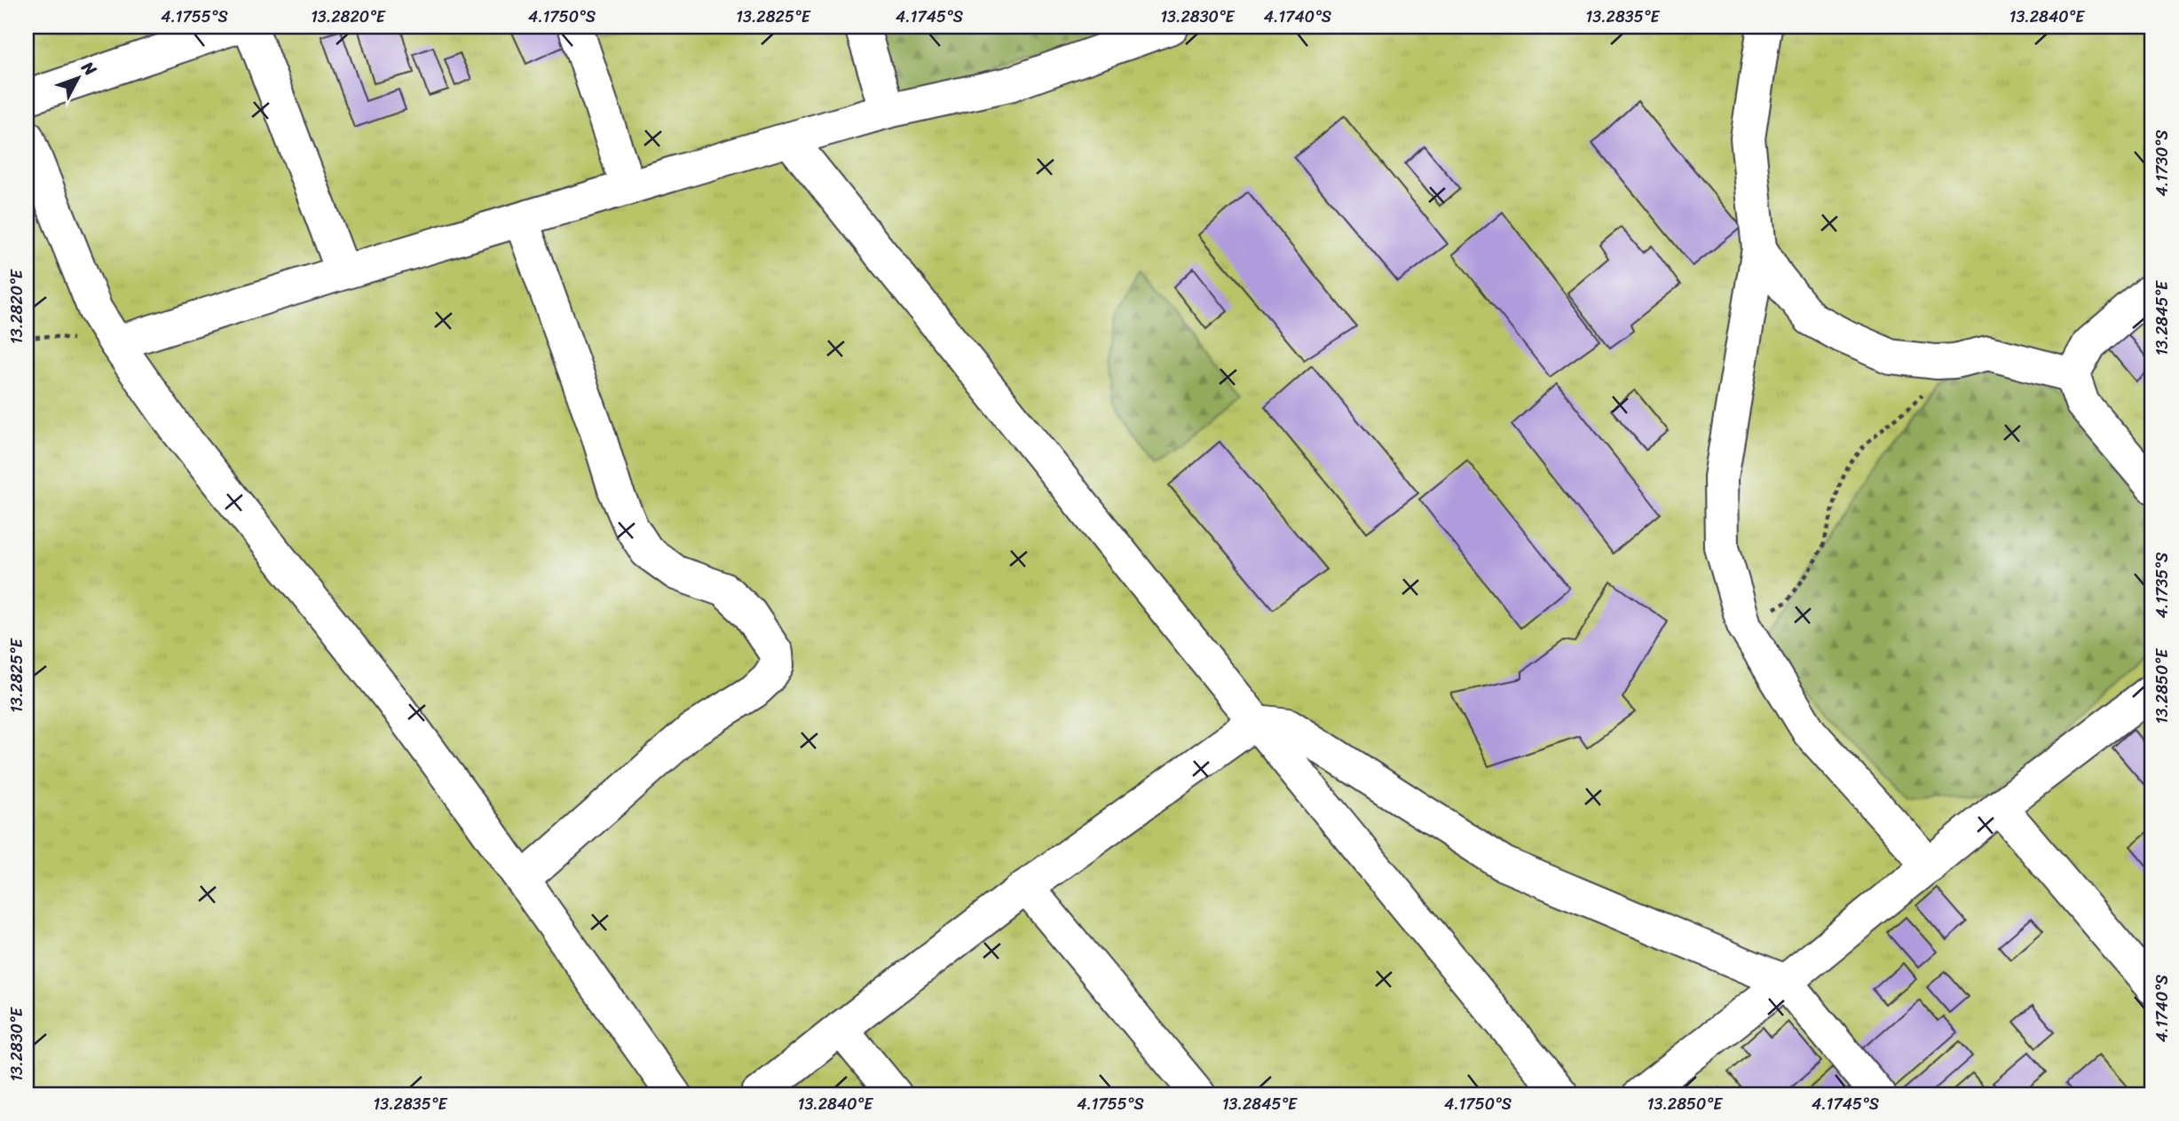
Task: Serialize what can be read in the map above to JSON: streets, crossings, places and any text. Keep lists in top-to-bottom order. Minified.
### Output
{"north":"top right","coordinates":["4.1755°S","13.2820°E","4.1750°S","13.2825°E","4.1745°S","13.2830°E","4.1740°S","13.2835°E","13.2840°E","4.1730°S","13.2845°E","4.1735°S","13.2850°E"]}
